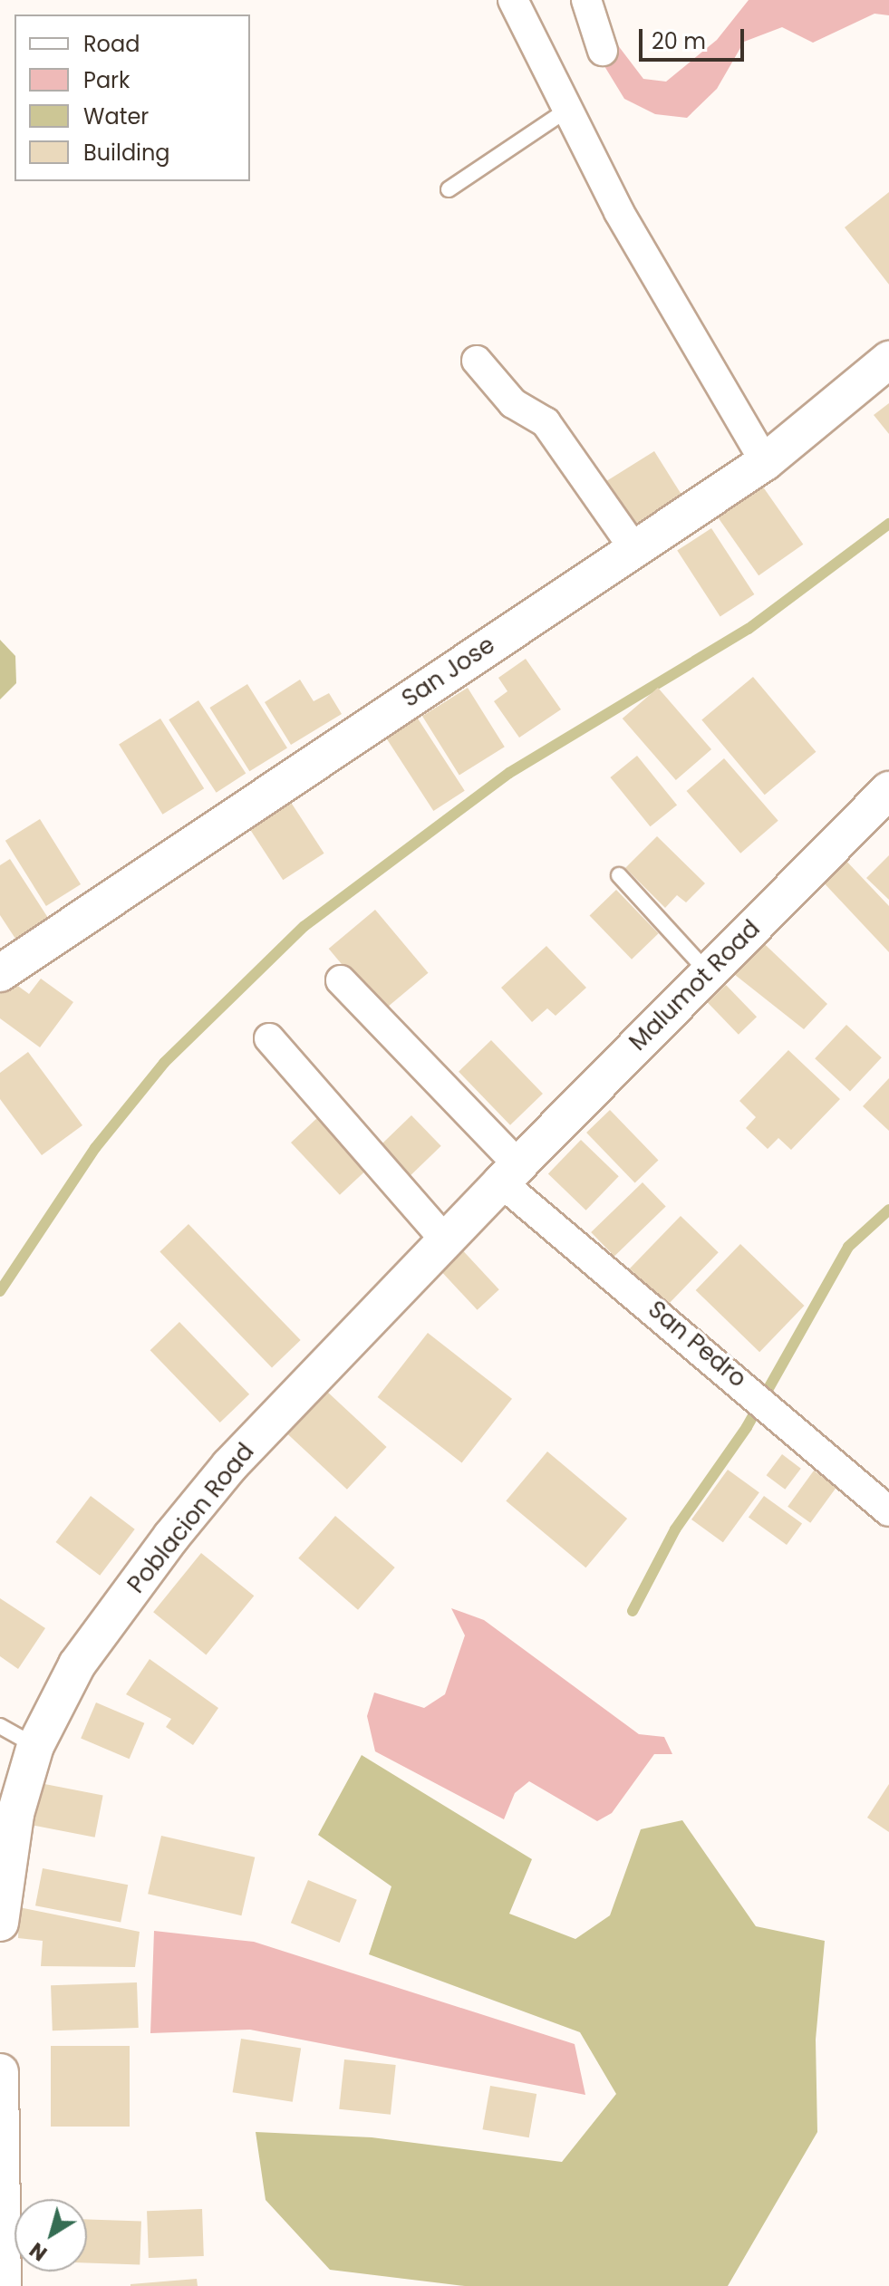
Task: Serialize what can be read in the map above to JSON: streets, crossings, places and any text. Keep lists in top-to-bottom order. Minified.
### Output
{"streets":{"street":["San Jose","Malumot Road","San Pedro","Poblacion Road"]},"crossings":[["Malumot Road","San Pedro"],["Malumot Road","Poblacion Road"],["San Pedro","Poblacion Road"]],"legend":["Road","Park","Water","Building"],"scale_bar":"20 m","north":"bottom left"}
